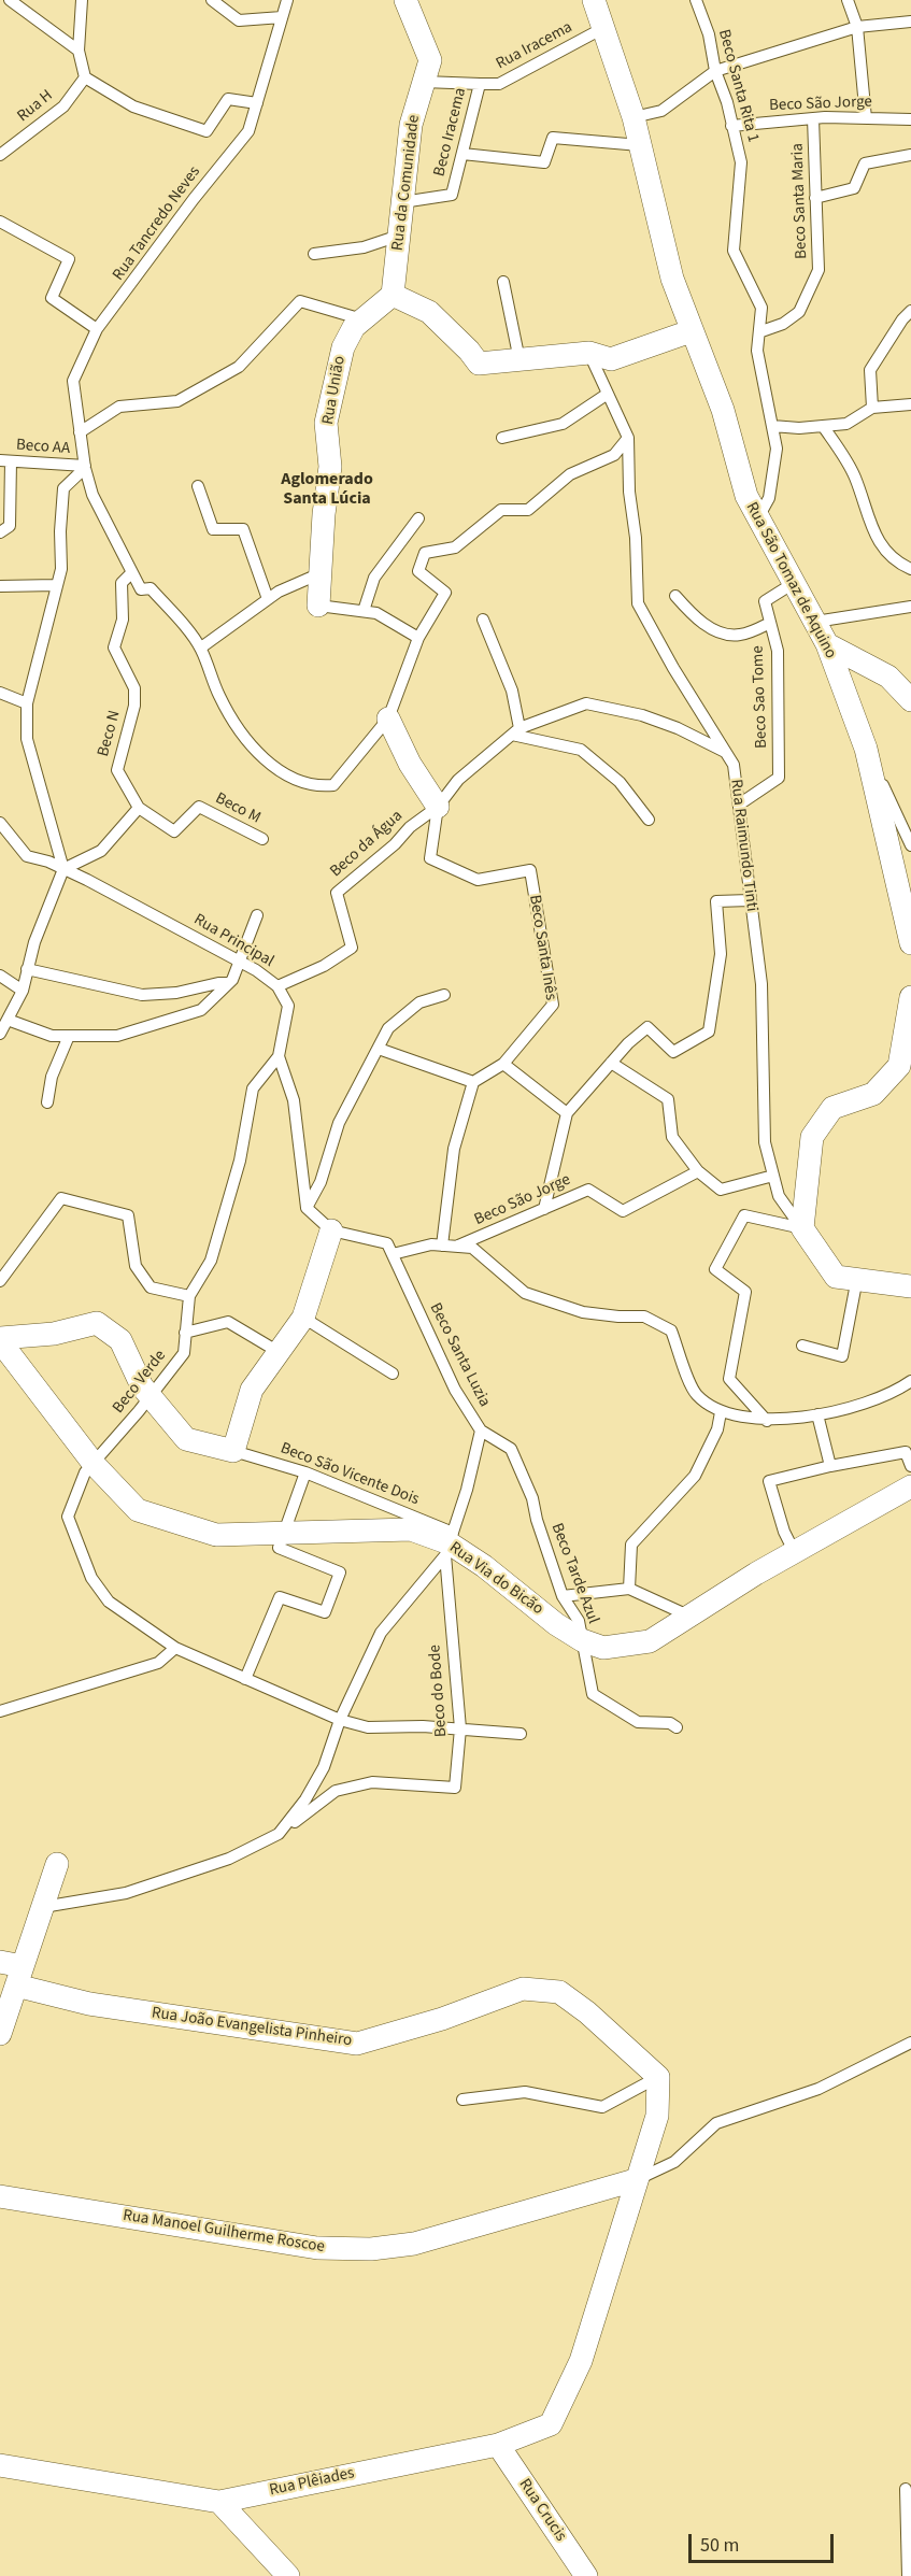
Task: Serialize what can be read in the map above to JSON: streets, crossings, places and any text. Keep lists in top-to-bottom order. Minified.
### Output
{"streets":{"street":["Rua da Comunidade","Rua União","Rua São Tomaz de Aquino","Rua Raimundo Tinti","Rua Via do Bicão","Rua João Evangelista Pinheiro","Rua Manoel Guilherme Roscoe","Rua Plêiades","Rua Crucis"],"lane":["Rua Iracema","Beco Santa Rita 1","Beco São Jorge","Rua H","Beco Iracema","Beco Santa Maria","Rua Tancredo Neves","Beco AA","Beco Sao Tome","Beco N","Beco M","Beco da Água","Rua Principal","Beco Santa Inês","Beco Santa Luzia","Beco Verde","Beco São Vicente Dois","Beco Tarde Azul","Beco do Bode"]},"crossings":[["Rua Iracema","Beco Iracema"],["Rua Iracema","Rua São Tomaz de Aquino"],["Beco Santa Rita 1","Beco São Jorge"],["Beco Santa Rita 1","Beco Santa Maria"],["Beco Santa Rita 1","Rua São Tomaz de Aquino"],["Beco São Jorge","Beco Santa Maria"],["Beco Iracema","Rua da Comunidade"],["Rua da Comunidade","Rua União"],["Rua Tancredo Neves","Beco AA"],["Rua Tancredo Neves","Beco N"],["Rua São Tomaz de Aquino","Beco Sao Tome"],["Beco Sao Tome","Rua Raimundo Tinti"],["Beco N","Beco M"],["Beco da Água","Rua Principal"],["Beco da Água","Beco Santa Inês"],["Rua Principal","Beco Verde"],["Beco Santa Luzia","Beco Verde"],["Beco Santa Luzia","Beco São Vicente Dois"],["Beco Santa Luzia","Beco Tarde Azul"],["Beco Santa Luzia","Rua Via do Bicão"],["Beco Santa Luzia","Beco do Bode"],["Beco Verde","Rua Via do Bicão"],["Beco Verde","Beco do Bode"],["Beco São Vicente Dois","Rua Via do Bicão"],["Beco São Vicente Dois","Beco do Bode"],["Beco Tarde Azul","Rua Via do Bicão"],["Rua Via do Bicão","Beco do Bode"],["Rua Manoel Guilherme Roscoe","Rua Plêiades"],["Rua Plêiades","Rua Crucis"]],"districts":["Aglomerado Santa Lúcia"],"scale_bar":"50 m"}
